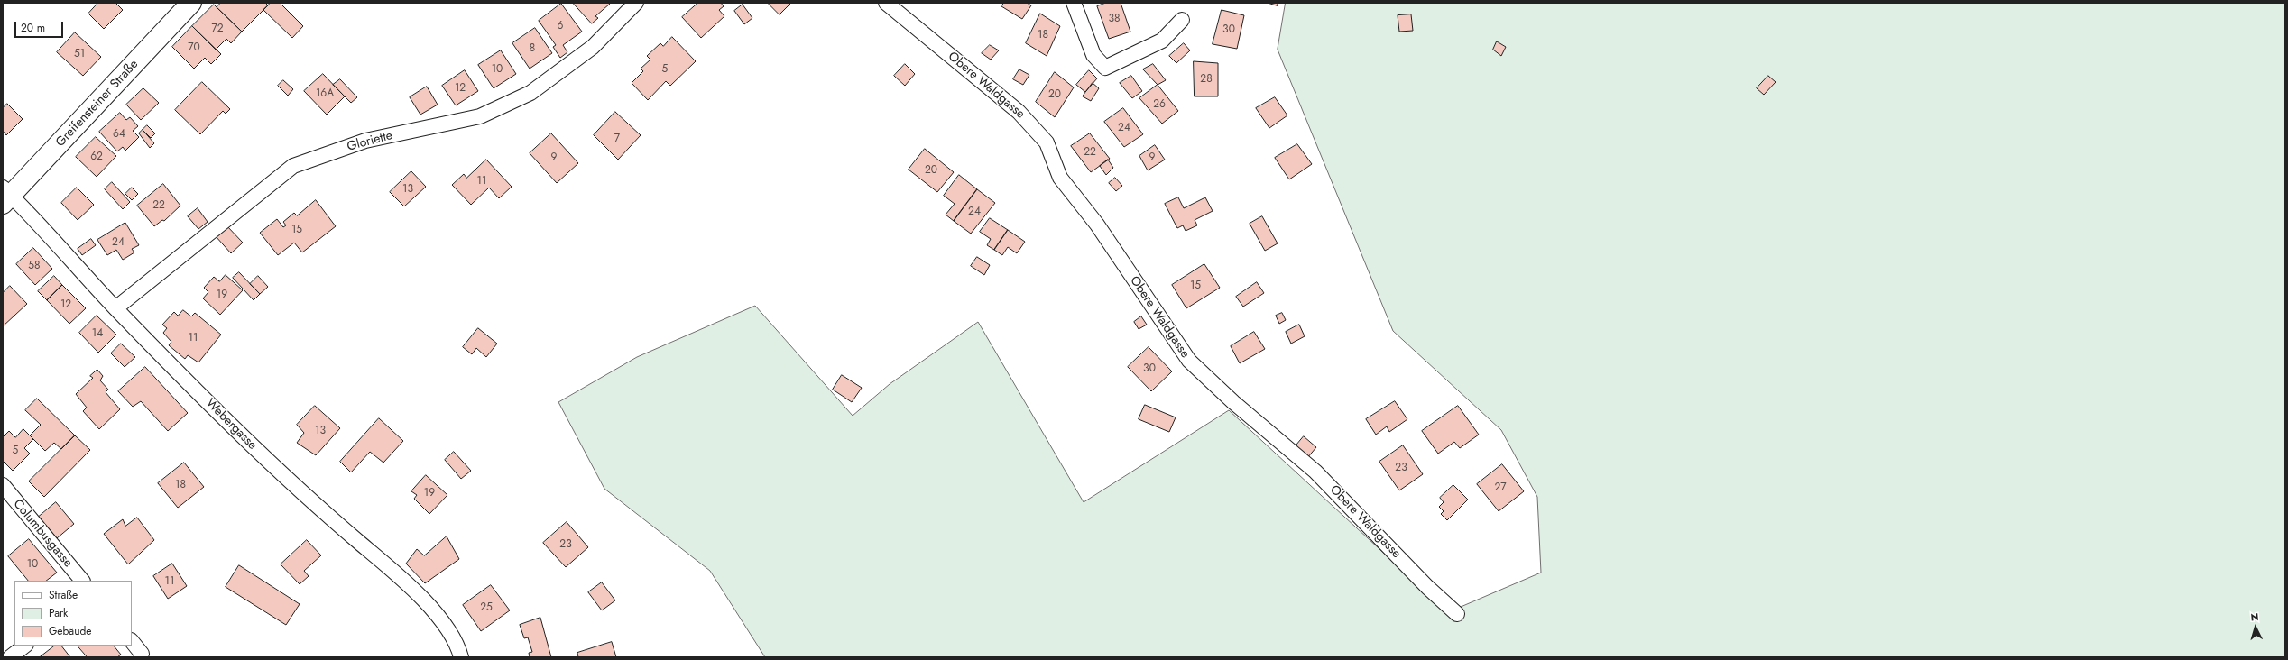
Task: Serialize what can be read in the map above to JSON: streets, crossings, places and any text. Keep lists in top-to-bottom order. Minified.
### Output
{"streets":{"main road":["Greifensteiner Straße"],"street":["Obere Waldgasse","Gloriette","Webergasse","Columbusgasse"]},"crossings":[["Greifensteiner Straße","Webergasse"],["Gloriette","Webergasse"]],"house_numbers":["38","6","72","30","18","70","8","51","10","5","28","12","16A","20","26","24","64","7","22","62","9","9","20","11","13","22","24","15","24","58","15","19","12","14","11","30","13","5","23","18","27","19","23","10","11","25"],"legend":["Straße","Park","Gebäude"],"scale_bar":"20 m","north":"top"}
